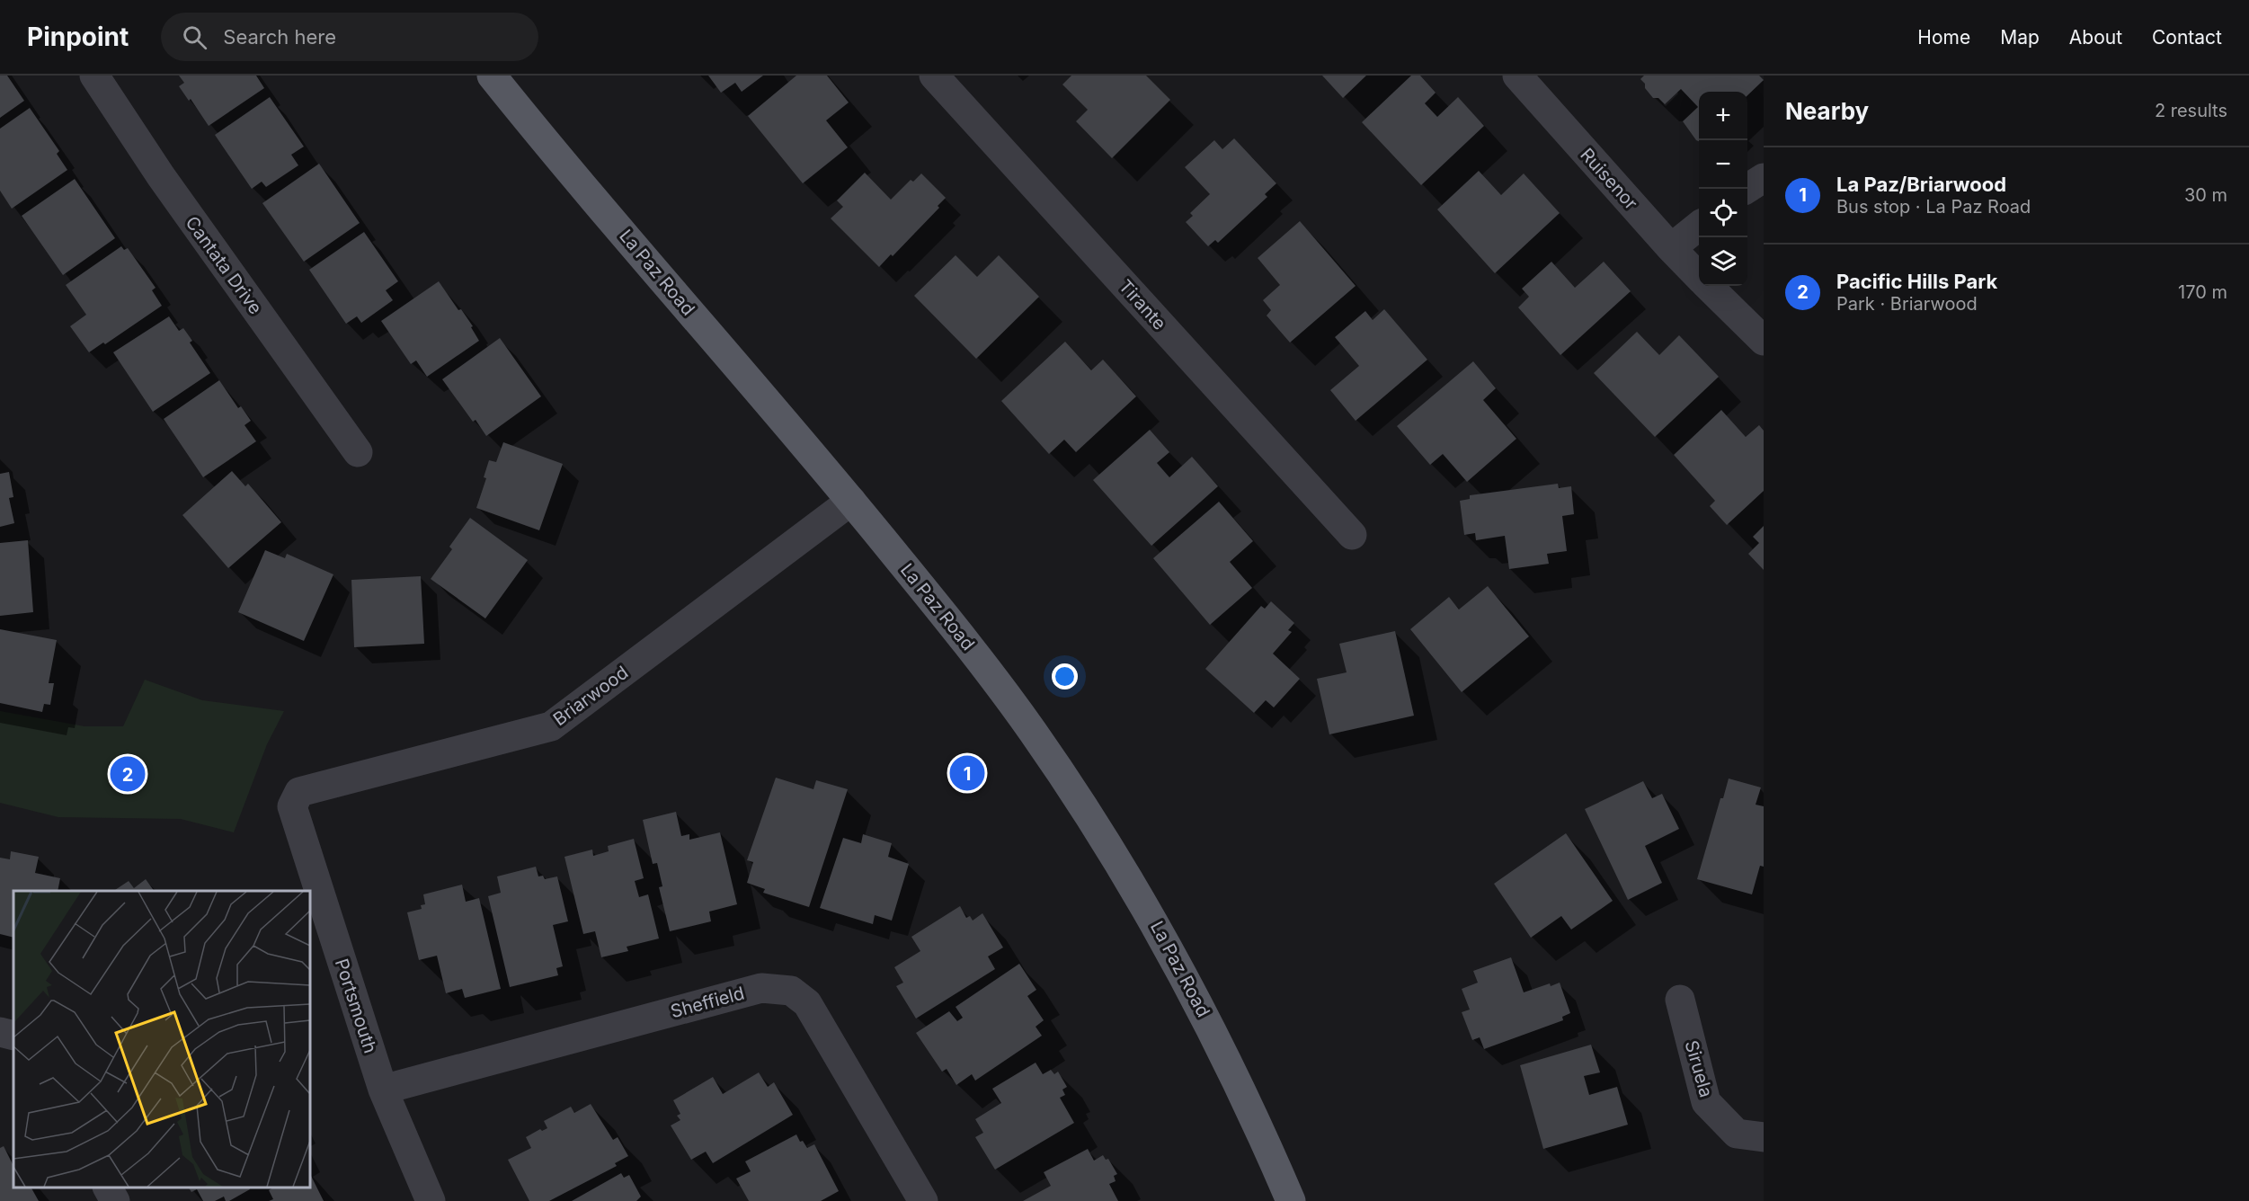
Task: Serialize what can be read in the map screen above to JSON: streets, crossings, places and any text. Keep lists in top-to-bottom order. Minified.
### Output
{"streets":{"main road":["La Paz Road"],"street":["Ruisenor","Cantata Drive","Tirante","Briarwood","Sheffield","Portsmouth","Siruela"]},"crossings":[["La Paz Road","Briarwood"],["Briarwood","Portsmouth"],["Sheffield","Portsmouth"]],"page":{"header":"Pinpoint","search":"Search here","nav":["Home","Map","About","Contact"],"heading":["Nearby","2 results"],"map_buttons":["+","−"],"list":[{"mark":"1","name":"La Paz/Briarwood","note":"Bus stop · La Paz Road","value":"30 m"},{"mark":"2","name":"Pacific Hills Park","note":"Park · Briarwood","value":"170 m"}],"pins":["1","2"]}}
